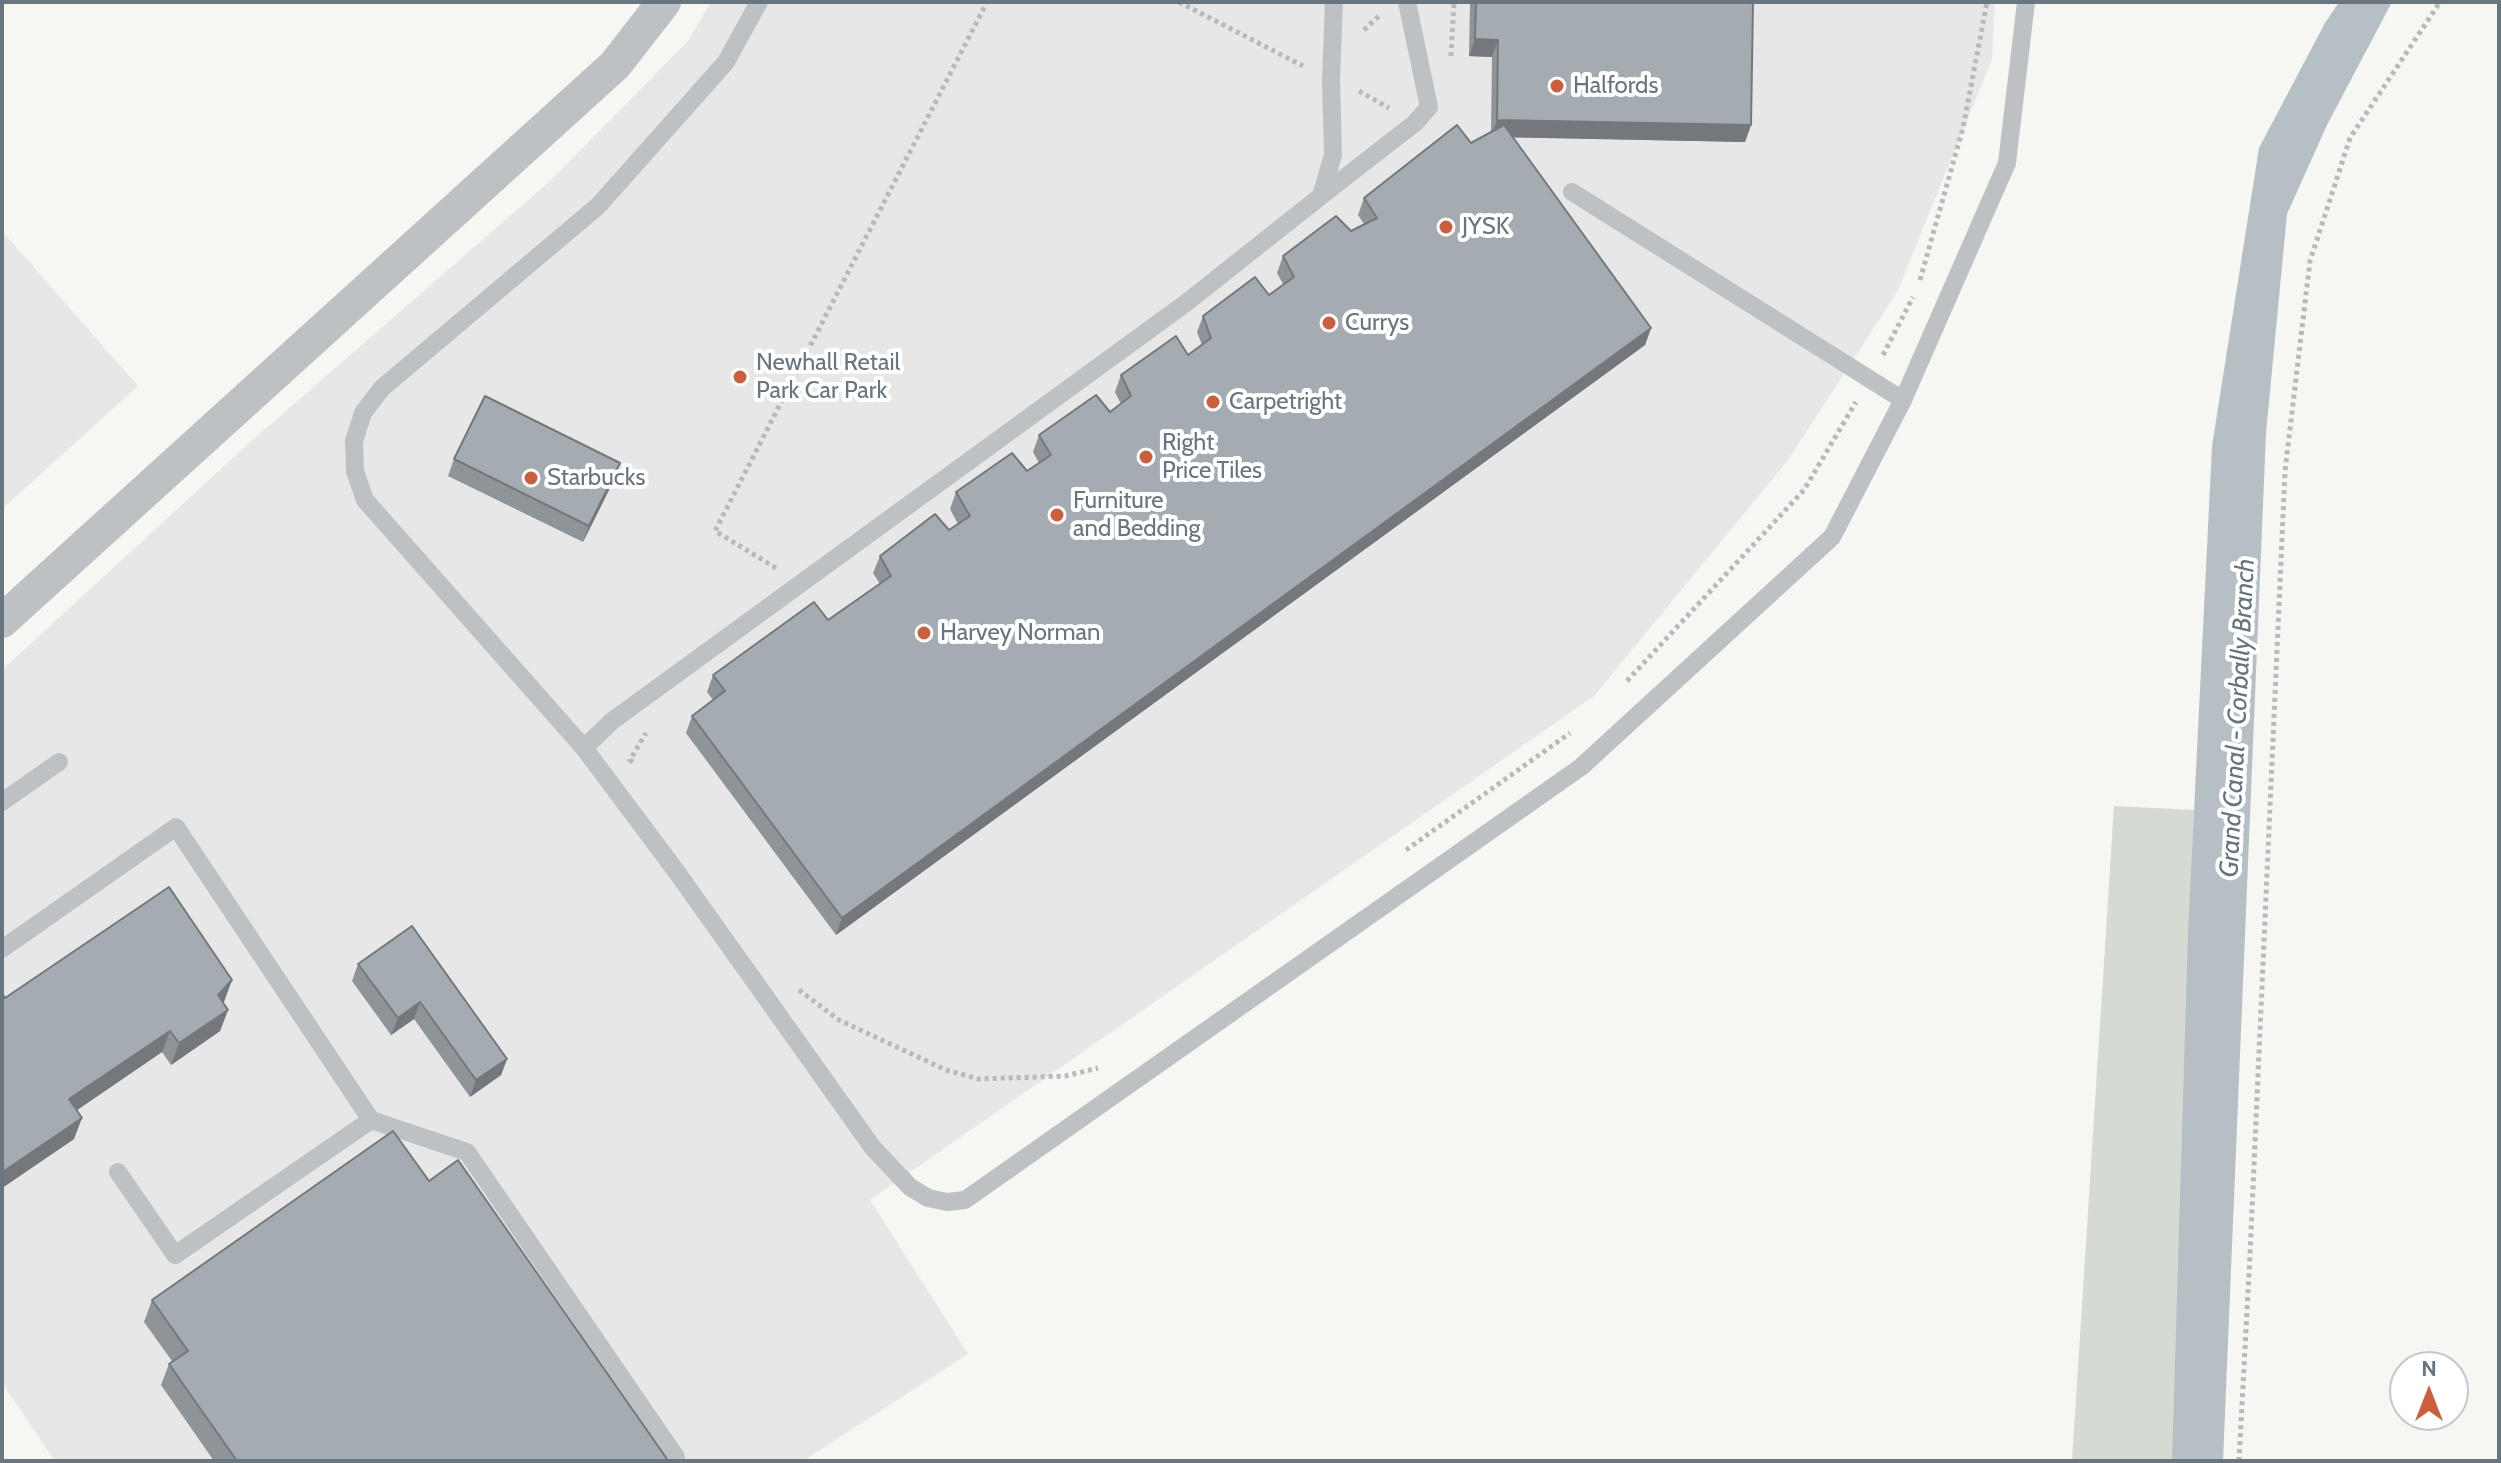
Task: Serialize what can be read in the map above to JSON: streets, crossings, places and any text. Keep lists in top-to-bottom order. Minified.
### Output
{"water":["Grand Canal - Corbally Branch"],"places":["Halfords","JYSK","Currys","Newhall Retail Park Car Park","Carpetright","Right Price Tiles","Starbucks","Furniture and Bedding","Harvey Norman"],"north":"top"}
